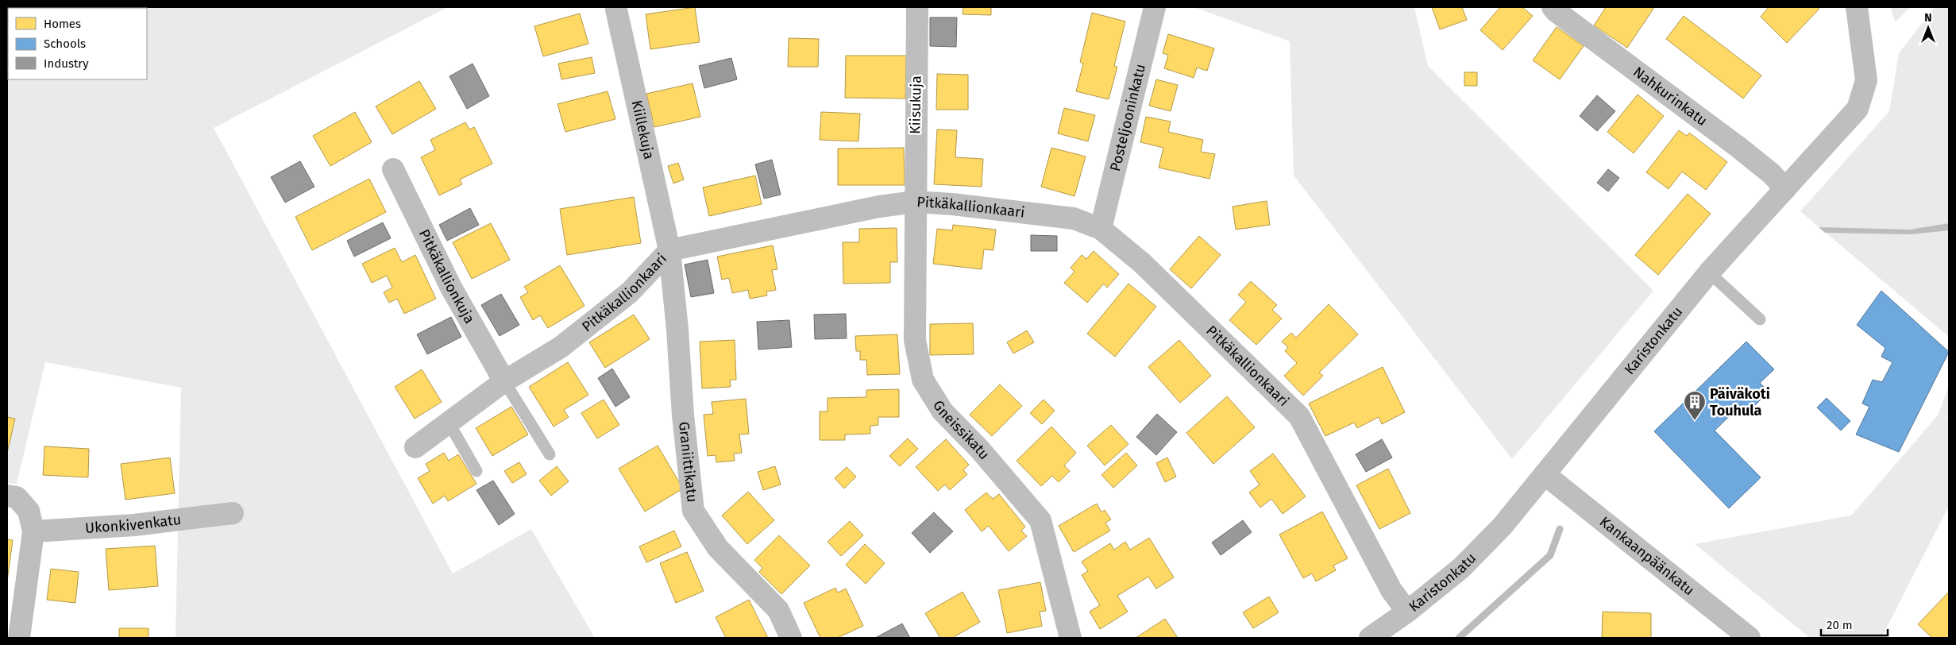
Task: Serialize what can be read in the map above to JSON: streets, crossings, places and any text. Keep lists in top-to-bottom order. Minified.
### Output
{"streets":{"street":["Nahkurinkatu","Kiisukuja","Posteljooninkatu","Kiillekuja","Pitkäkallionkaari","Pitkäkallionkuja","Karistonkatu","Gneissikatu","Graniittikatu","Ukonkivenkatu","Kankaanpäänkatu"]},"crossings":[["Nahkurinkatu","Karistonkatu"],["Kiisukuja","Pitkäkallionkaari"],["Kiisukuja","Gneissikatu"],["Posteljooninkatu","Pitkäkallionkaari"],["Kiillekuja","Pitkäkallionkaari"],["Kiillekuja","Graniittikatu"],["Pitkäkallionkaari","Pitkäkallionkuja"],["Pitkäkallionkaari","Karistonkatu"],["Pitkäkallionkaari","Gneissikatu"],["Pitkäkallionkaari","Graniittikatu"],["Karistonkatu","Kankaanpäänkatu"]],"places":{"building":["Päiväkoti Touhula"]},"legend":["Homes","Schools","Industry"],"scale_bar":"20 m","north":"top"}
